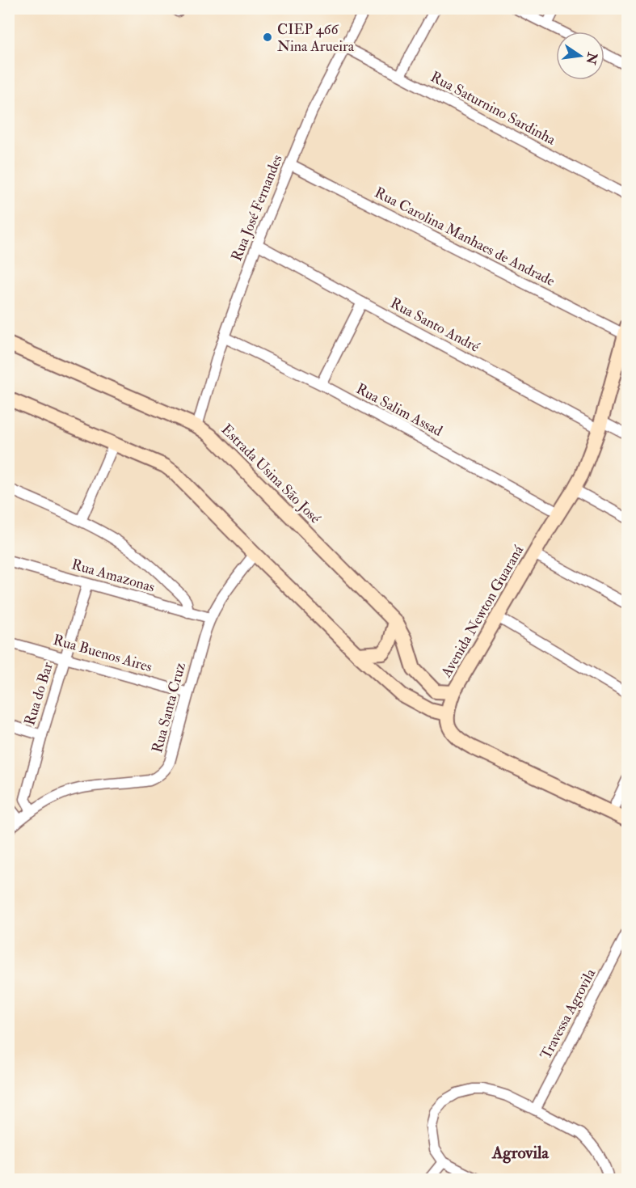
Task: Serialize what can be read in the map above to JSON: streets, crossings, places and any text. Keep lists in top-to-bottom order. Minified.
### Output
{"streets":{"main road":["Estrada Usina São José","Avenida Newton Guaraná"],"street":["Rua Saturnino Sardinha","Rua José Fernandes","Rua Carolina Manhaes de Andrade","Rua Santo André","Rua Salim Assad","Rua Amazonas","Rua Buenos Aires","Rua do Bar","Rua Santa Cruz","Travessa Agrovila"]},"crossings":[["Rua Saturnino Sardinha","Rua José Fernandes"],["Rua José Fernandes","Rua Carolina Manhaes de Andrade"],["Rua José Fernandes","Rua Santo André"],["Rua José Fernandes","Rua Salim Assad"],["Rua José Fernandes","Estrada Usina São José"],["Rua Carolina Manhaes de Andrade","Avenida Newton Guaraná"],["Rua Santo André","Avenida Newton Guaraná"],["Rua Salim Assad","Avenida Newton Guaraná"],["Estrada Usina São José","Avenida Newton Guaraná"],["Rua Amazonas","Rua do Bar"],["Rua Amazonas","Rua Santa Cruz"],["Rua Buenos Aires","Rua do Bar"],["Rua Buenos Aires","Rua Santa Cruz"],["Rua do Bar","Rua Santa Cruz"]],"districts":["Agrovila"],"places":["CIEP 466 Nina Arueira"],"north":"right"}
